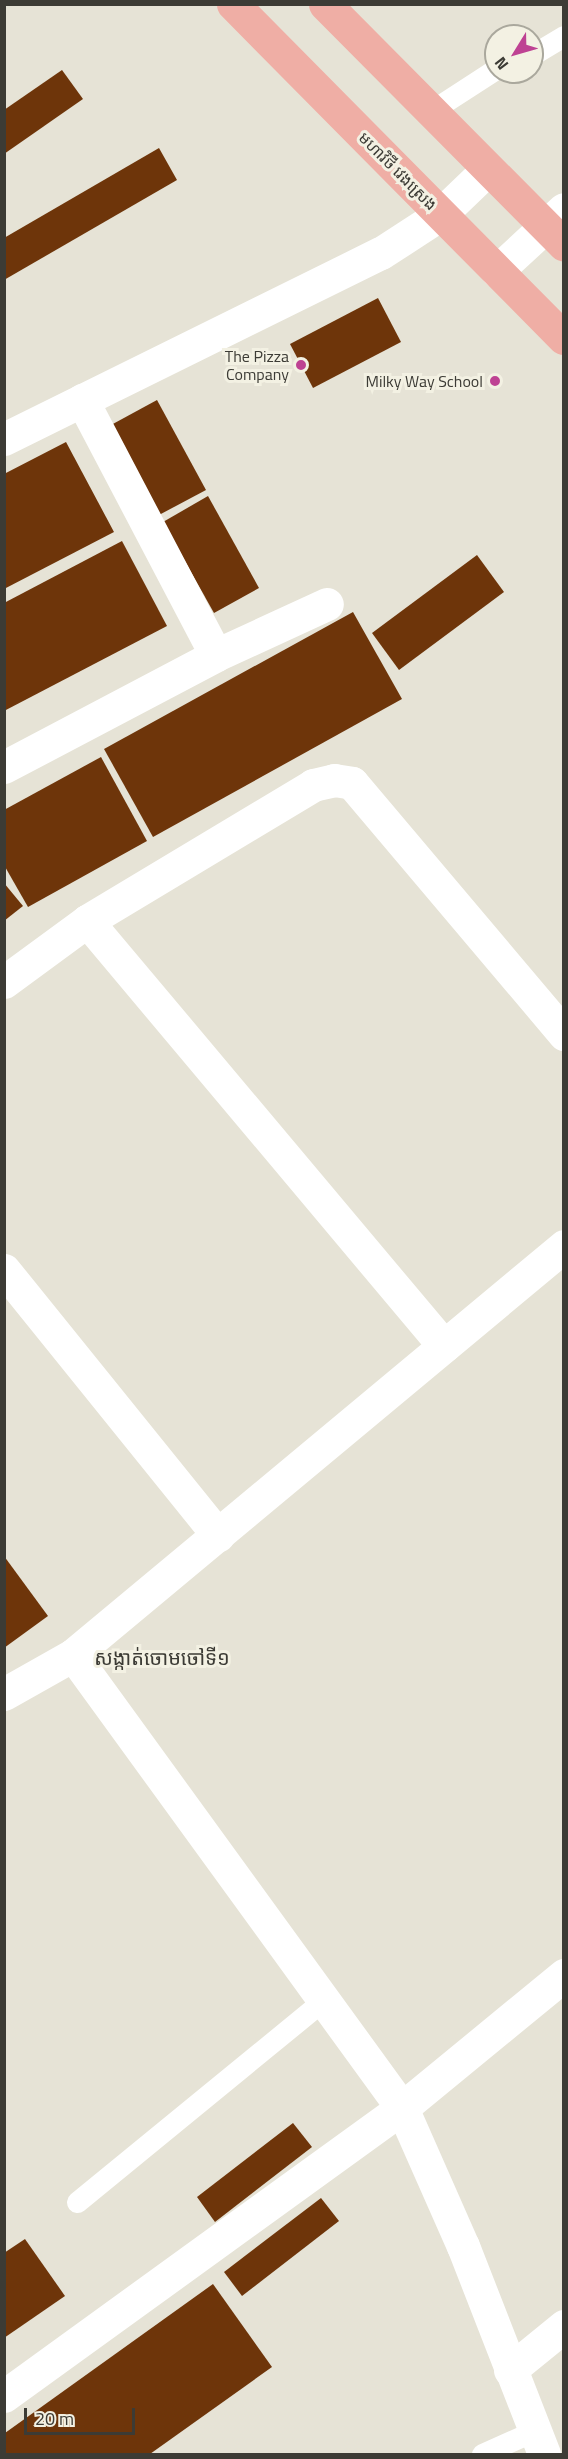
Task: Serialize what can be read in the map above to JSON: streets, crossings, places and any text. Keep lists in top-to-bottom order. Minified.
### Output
{"streets":{"main road":["មហាវិថី វេងស្រេង"]},"districts":["សង្កាត់ចោមចៅទី១"],"places":["The Pizza Company","Milky Way School"],"scale_bar":"20 m","north":"bottom left"}
